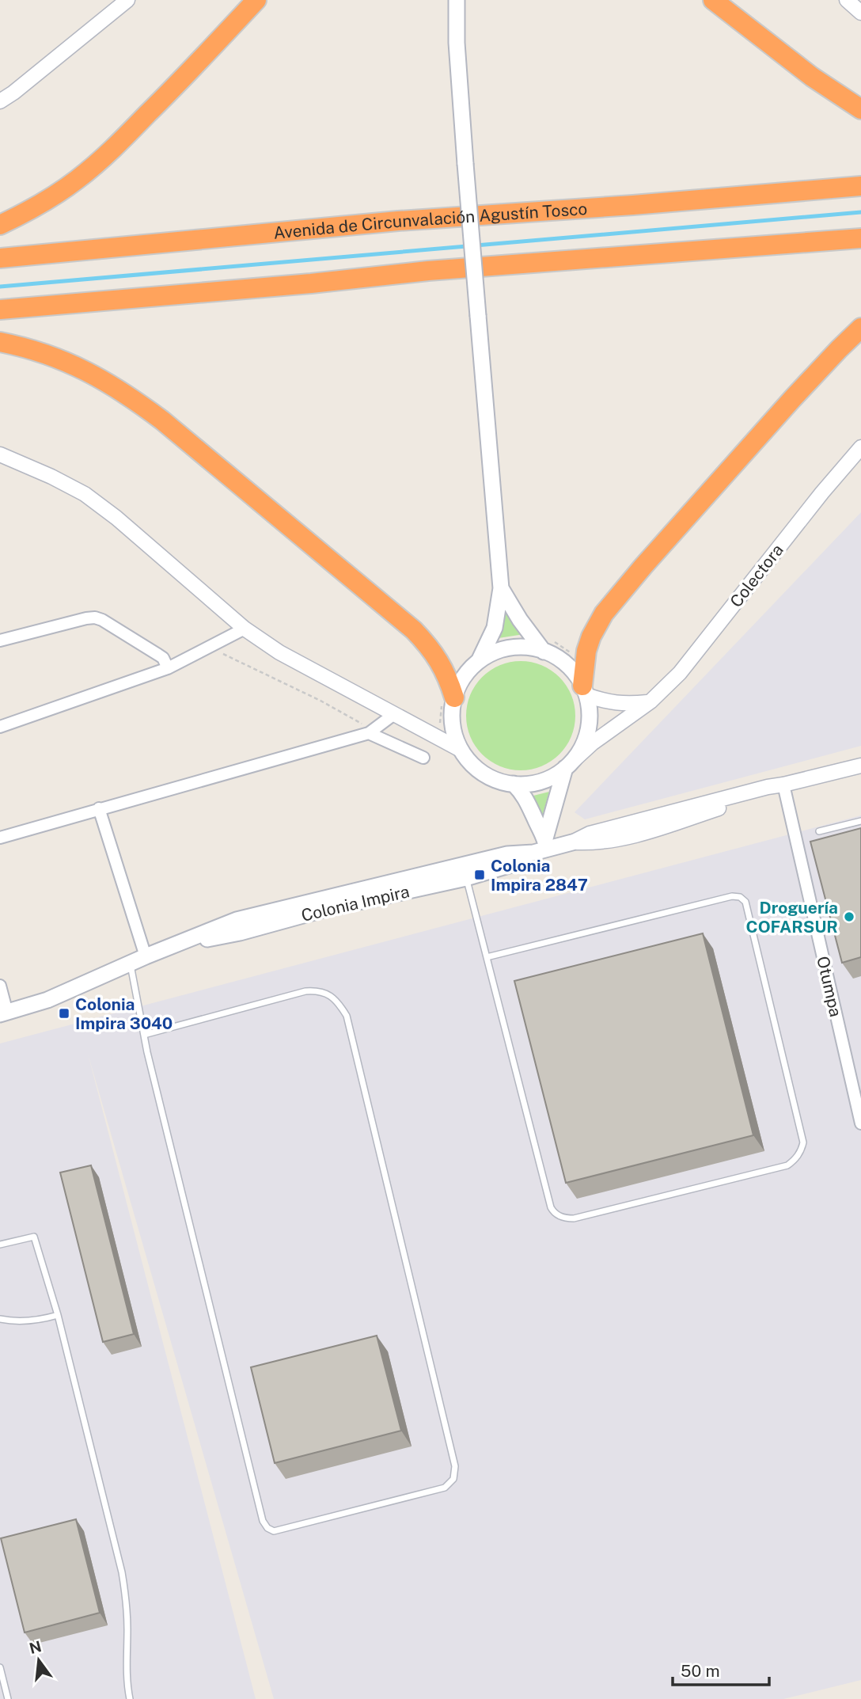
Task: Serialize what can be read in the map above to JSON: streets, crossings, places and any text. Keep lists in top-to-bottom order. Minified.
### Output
{"streets":{"highway":["Avenida de Circunvalación Agustín Tosco"],"main road":["Colonia Impira"],"street":["Colectora","Otumpa"]},"crossings":[["Colonia Impira","Otumpa"]],"places":{"transit":["Colonia Impira 2847","Colonia Impira 3040"],"other":["Droguería COFARSUR"]},"scale_bar":"50 m","north":"top"}
